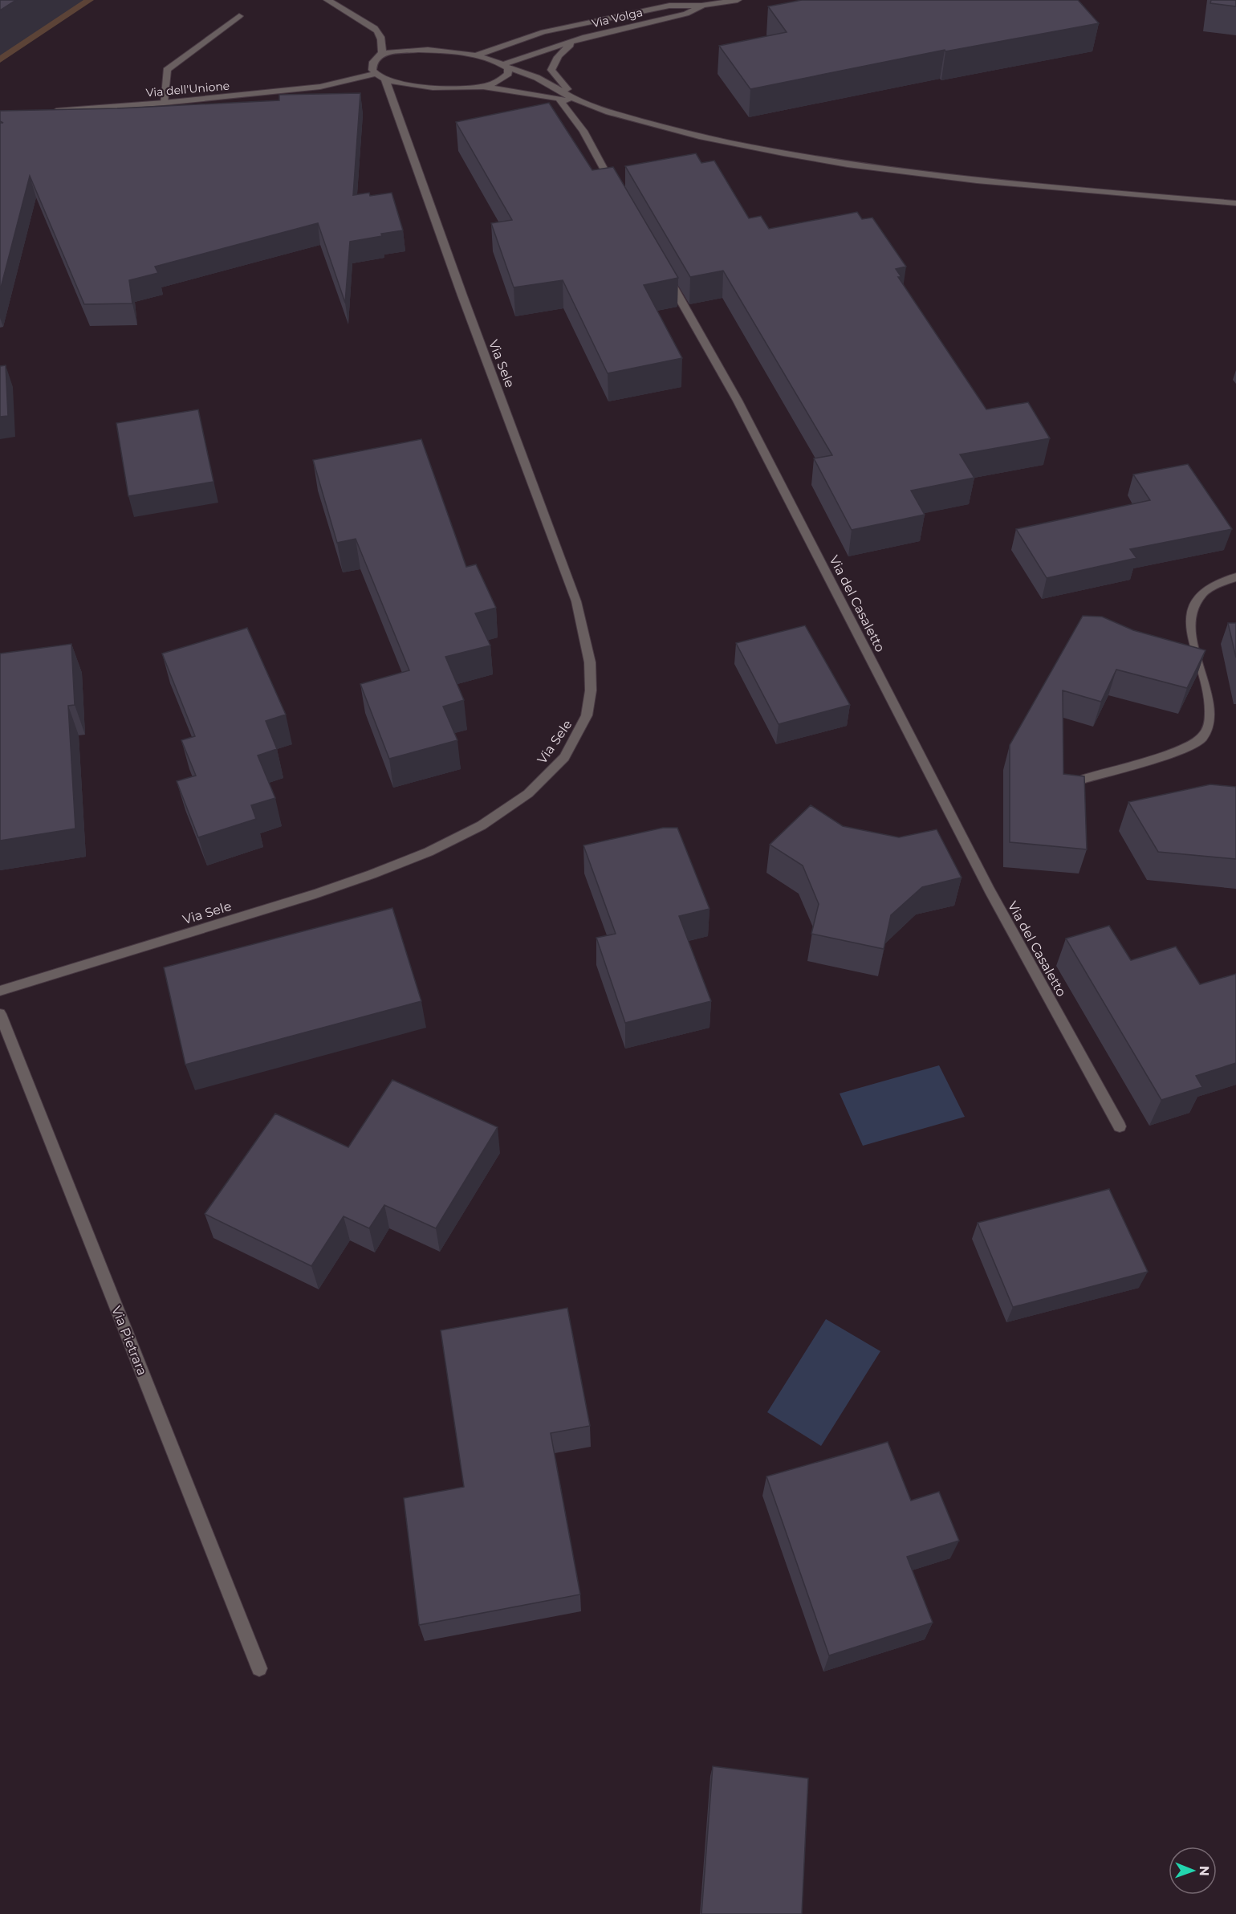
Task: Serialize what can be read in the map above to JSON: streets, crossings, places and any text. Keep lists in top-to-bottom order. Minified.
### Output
{"streets":{"street":["Via Volga","Via dell'Unione","Via Sele","Via del Casaletto","Via Pietrara"]},"crossings":[["Via dell'Unione","Via Sele"]],"north":"right"}
